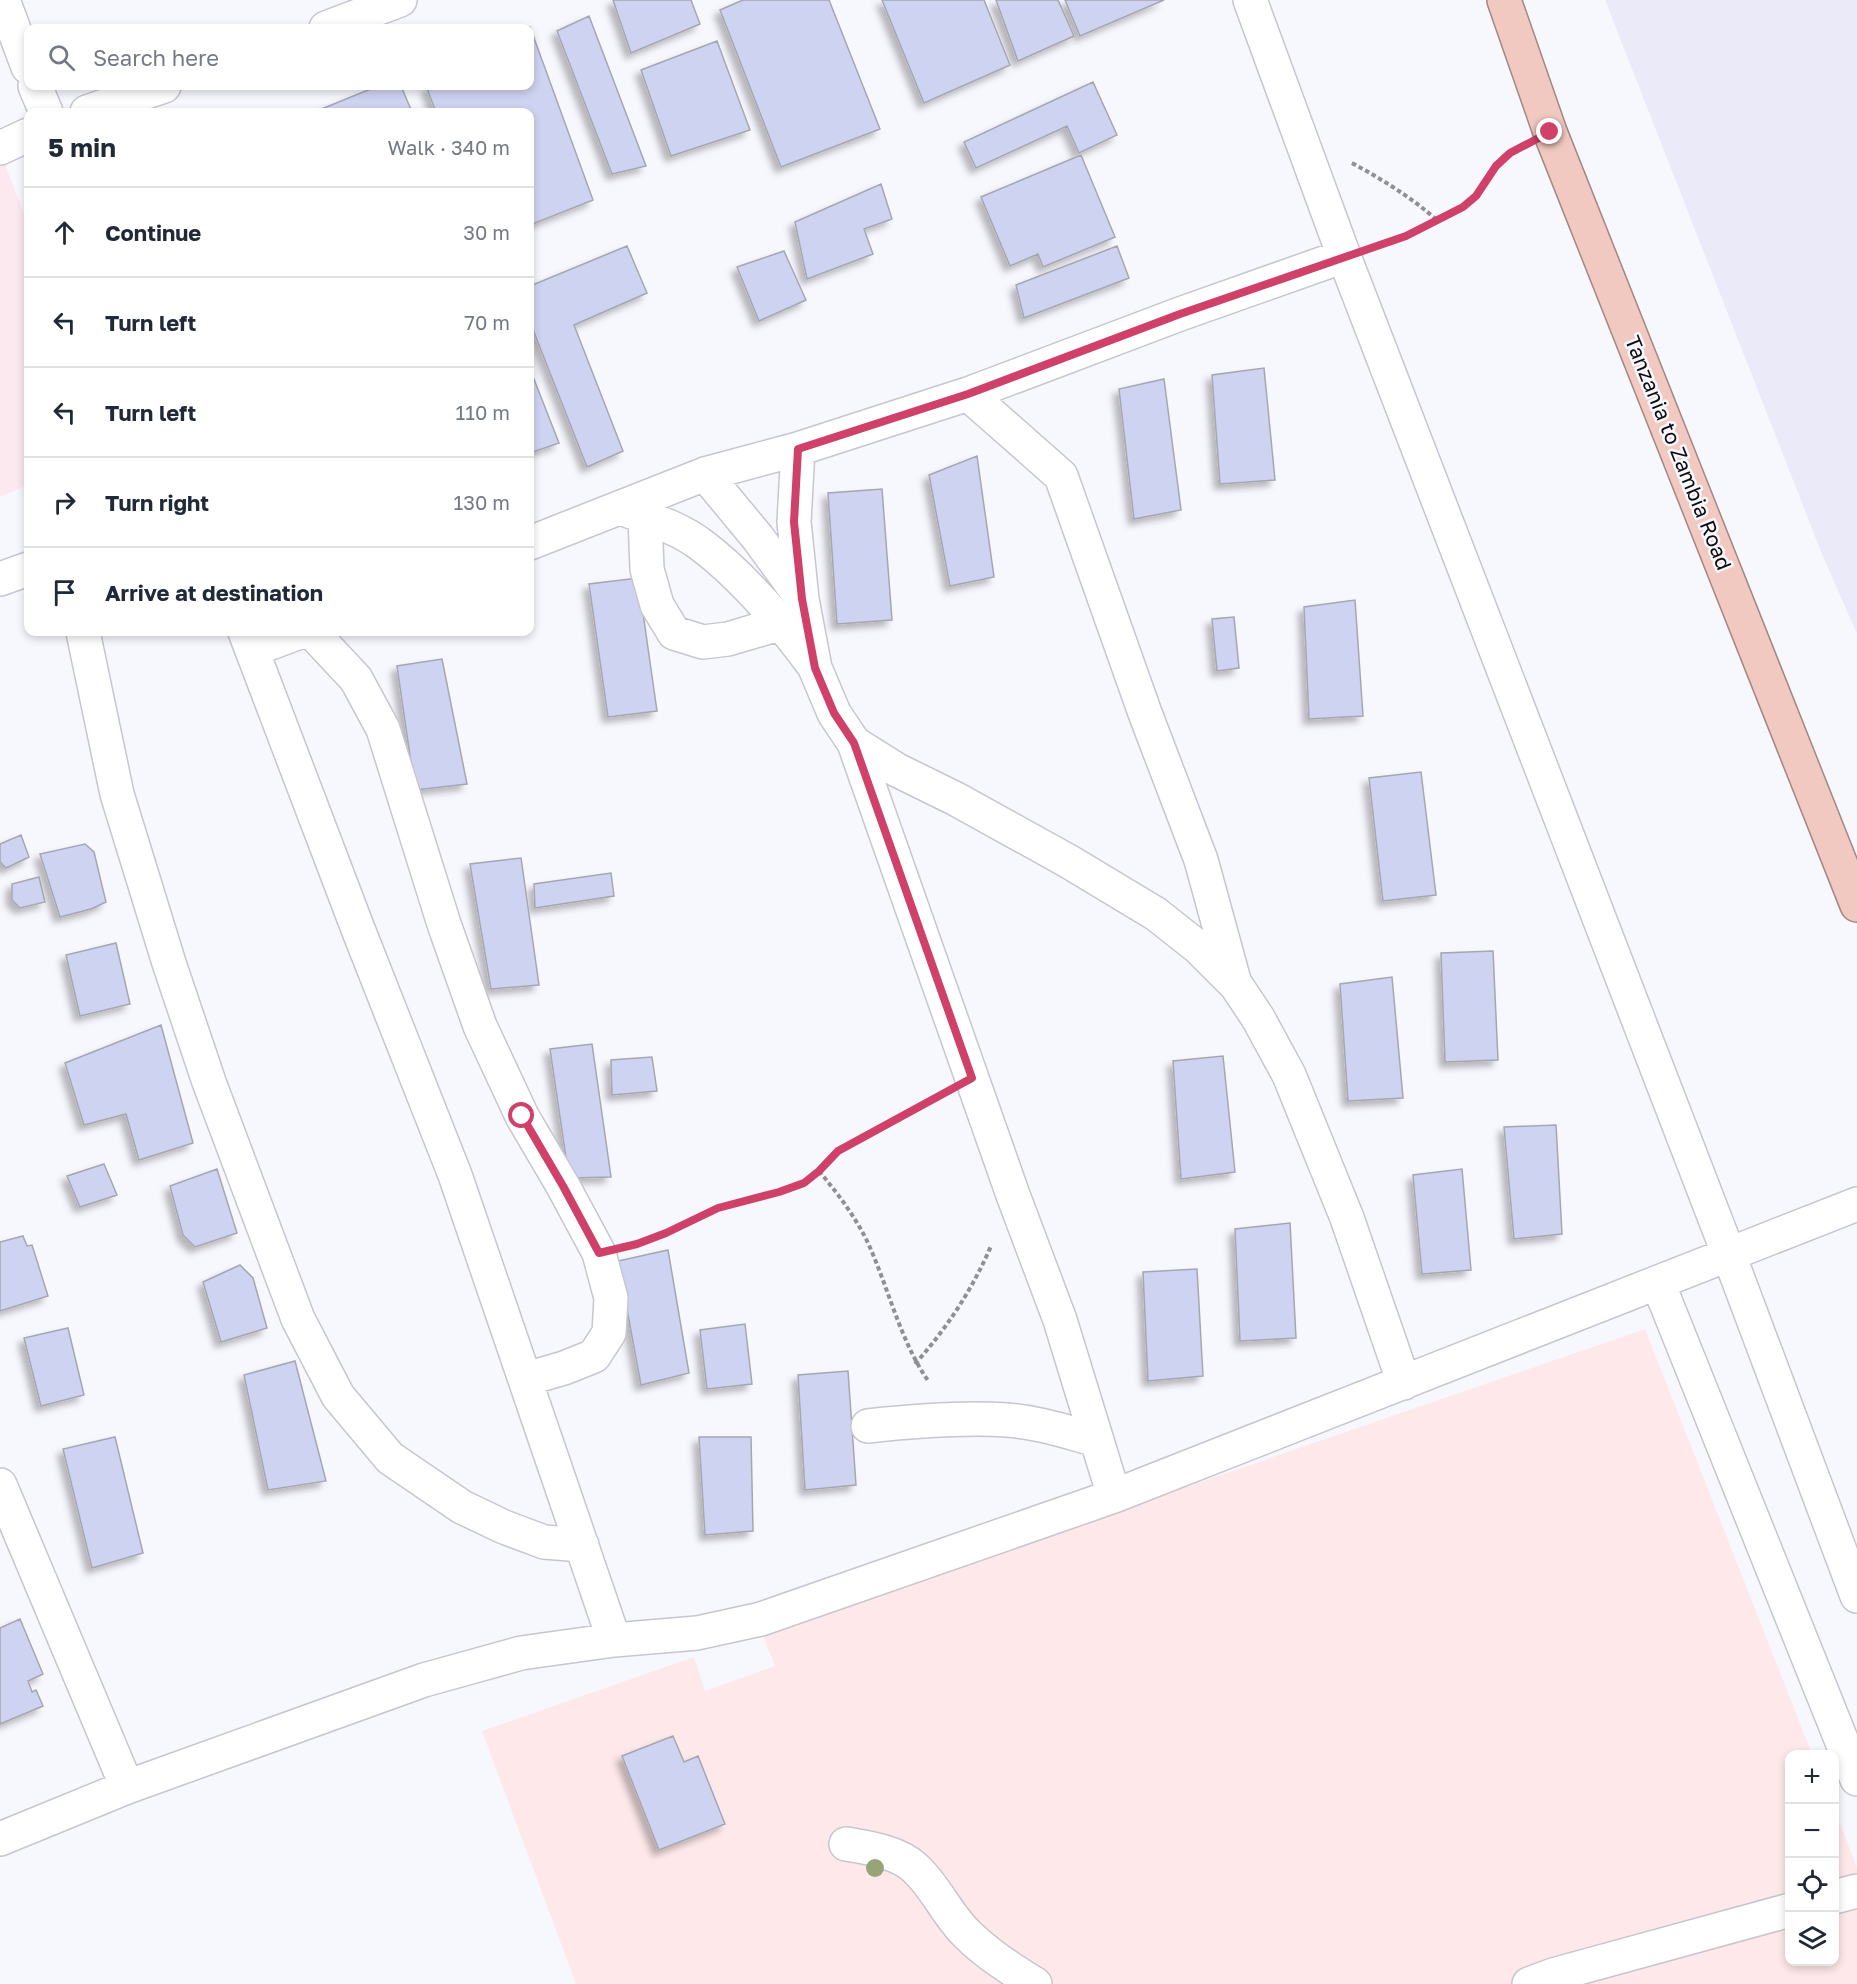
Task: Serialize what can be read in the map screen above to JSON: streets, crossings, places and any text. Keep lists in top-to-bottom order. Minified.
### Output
{"streets":{"highway":["Tanzania to Zambia Road"]},"page":{"search":"Search here","heading":["5 min","Walk · 340 m"],"list":[["Continue","30 m"],["Turn left","70 m"],["Turn left","110 m"],["Turn right","130 m"],"Arrive at destination"],"map_buttons":["+","−"]}}
